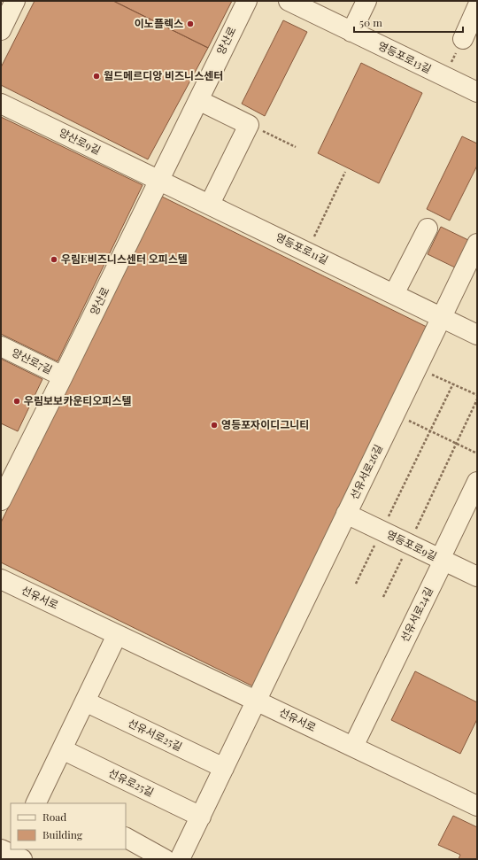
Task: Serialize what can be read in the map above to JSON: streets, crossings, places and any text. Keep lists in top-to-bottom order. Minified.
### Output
{"streets":{"street":["양산로","영등포로13길","양산로9길","영등포로11길","양산로7길","선유서로26길","영등포로9길","선유서로","선유서로24길","선유서로25길","선유로25길"]},"crossings":[["양산로","양산로9길"],["양산로","영등포로11길"],["양산로","양산로7길"],["양산로9길","영등포로11길"],["영등포로11길","선유서로26길"],["선유서로26길","영등포로9길"],["선유서로26길","선유서로"],["영등포로9길","선유서로24길"],["선유서로","선유서로24길"]],"places":["이노플렉스","월드메르디앙 비즈니스센터","우림E비즈니스센터 오피스텔","우림보보카운티오피스텔","영등포자이디그니티"],"legend":["Road","Building"],"scale_bar":"50 m"}
